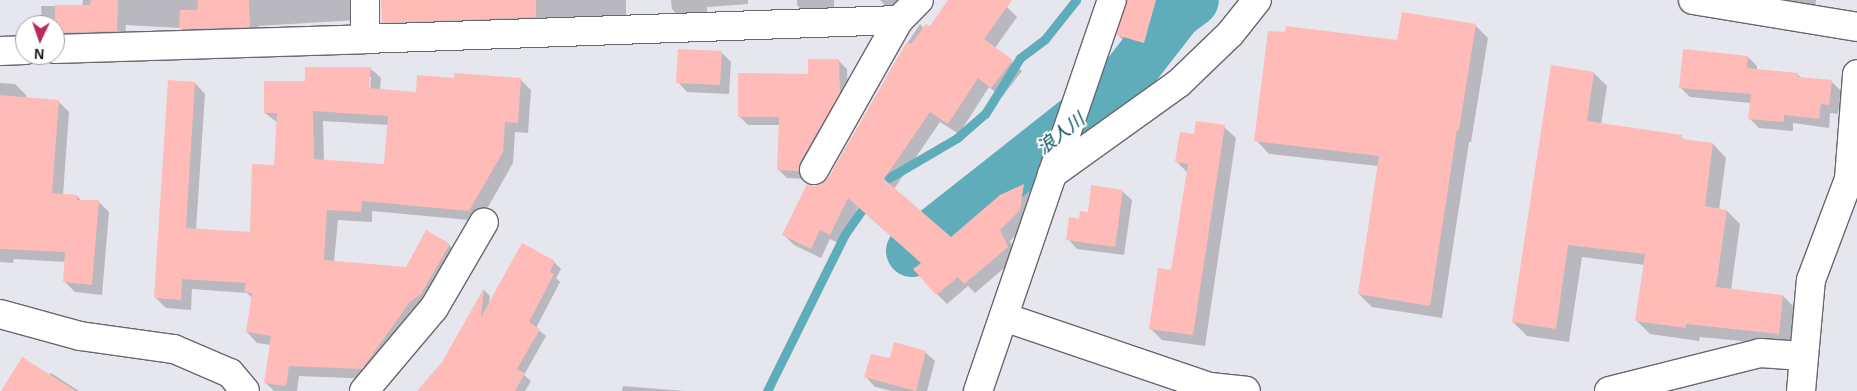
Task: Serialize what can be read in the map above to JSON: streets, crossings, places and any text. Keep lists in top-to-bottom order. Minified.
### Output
{"water":["浪人川"],"north":"bottom"}
